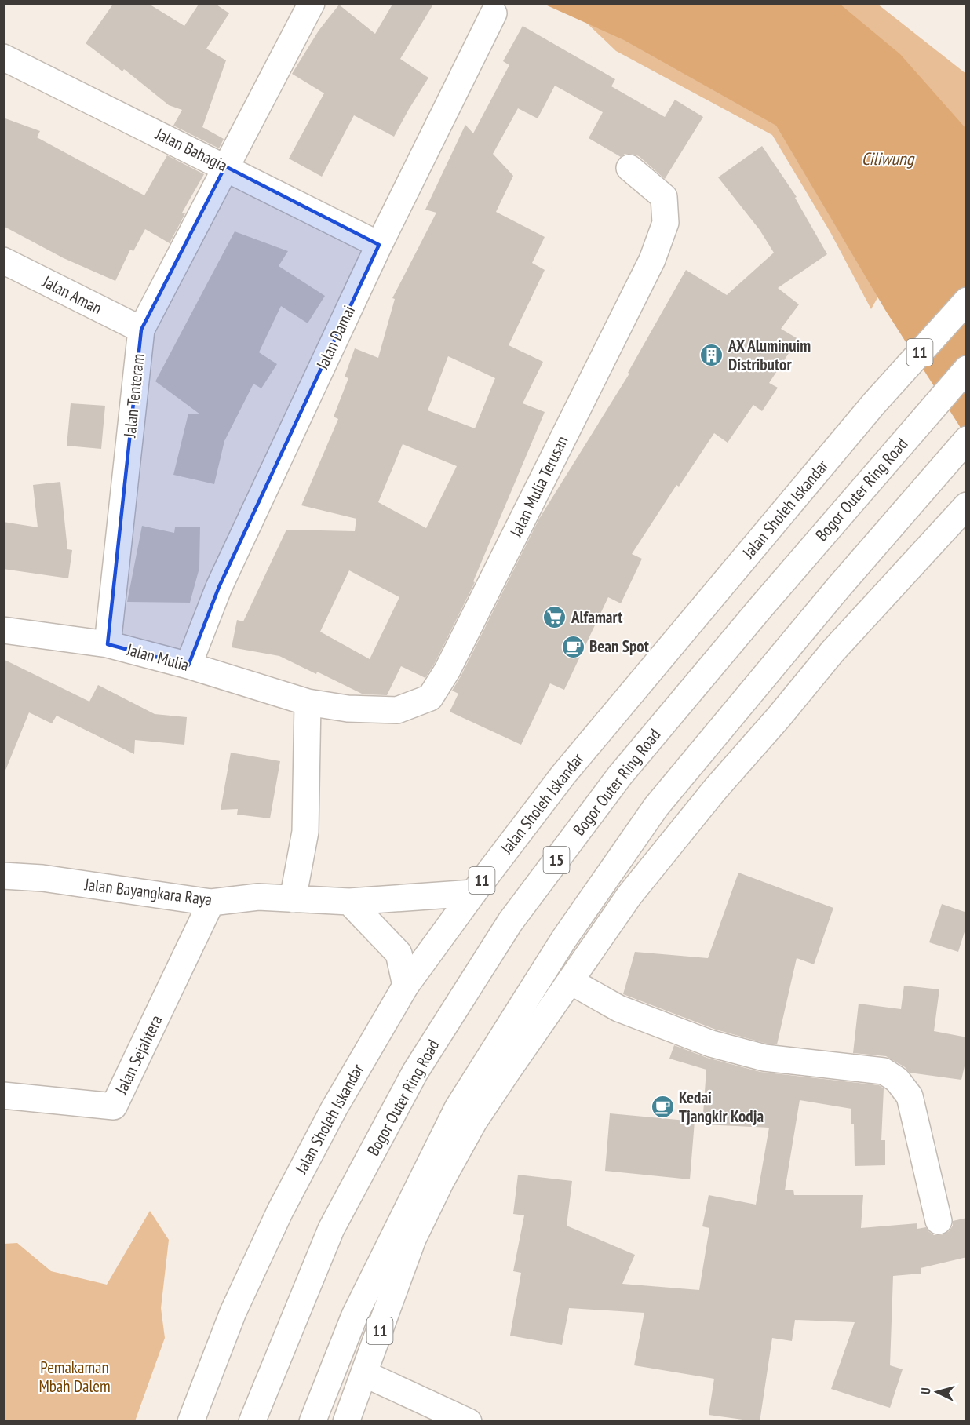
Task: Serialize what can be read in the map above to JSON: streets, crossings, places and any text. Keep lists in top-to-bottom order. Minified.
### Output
{"streets":{"main road":["Jalan Bahagia","Jalan Aman","Jalan Damai","11","Jalan Tenteram","Jalan Mulia Terusan","Bogor Outer Ring Road","Jalan Sholeh Iskandar","Jalan Mulia","15","Jalan Bayangkara Raya","Jalan Sejahtera"]},"crossings":[["Jalan Bahagia","Jalan Damai"],["Jalan Bahagia","Jalan Tenteram"],["Jalan Aman","Jalan Tenteram"],["Jalan Damai","Jalan Mulia"],["Jalan Tenteram","Jalan Mulia"],["Jalan Mulia Terusan","Jalan Mulia"],["Jalan Sholeh Iskandar","Jalan Bayangkara Raya"],["Jalan Bayangkara Raya","Jalan Sejahtera"]],"water":["Ciliwung"],"parks":["Pemakaman Mbah Dalem"],"places":{"building":["AX Aluminuim Distributor"],"supermarket":["Alfamart"],"cafe":["Bean Spot","Kedai Tjangkir Kodja"]},"north":"left"}
